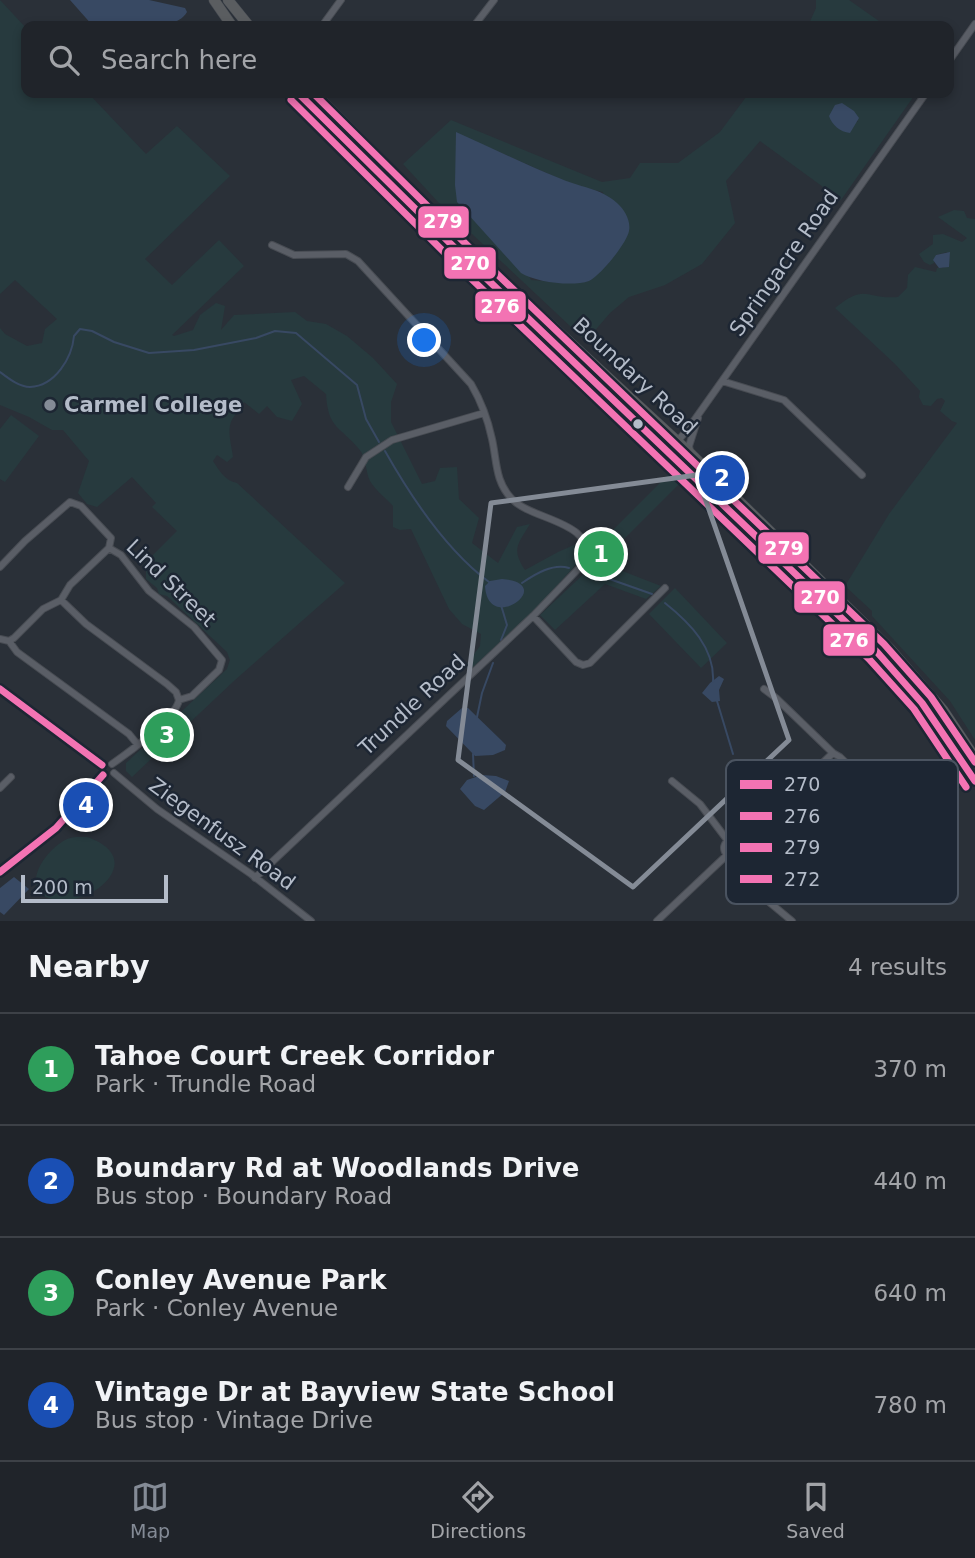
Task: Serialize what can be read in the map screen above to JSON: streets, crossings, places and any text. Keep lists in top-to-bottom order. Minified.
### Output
{"streets":{"highway":["Boundary Road"],"street":["Springacre Road","Lind Street","Trundle Road","Ziegenfusz Road"]},"crossings":[["Springacre Road","Boundary Road"],["Trundle Road","Ziegenfusz Road"]],"places":["Carmel College"],"lines":["transit line 270","transit line 279","transit line 276","transit line 272"],"legend":["270","276","279","272"],"scale_bar":"200 m","page":{"search":"Search here","pins":["2","1","3","4"],"scale":"200 m","heading":["Nearby","4 results"],"list":[{"mark":"1","name":"Tahoe Court Creek Corridor","note":"Park · Trundle Road","value":"370 m"},{"mark":"2","name":"Boundary Rd at Woodlands Drive","note":"Bus stop · Boundary Road","value":"440 m"},{"mark":"3","name":"Conley Avenue Park","note":"Park · Conley Avenue","value":"640 m"},{"mark":"4","name":"Vintage Dr at Bayview State School","note":"Bus stop · Vintage Drive","value":"780 m"}],"nav":["Map","Directions","Saved"]}}
